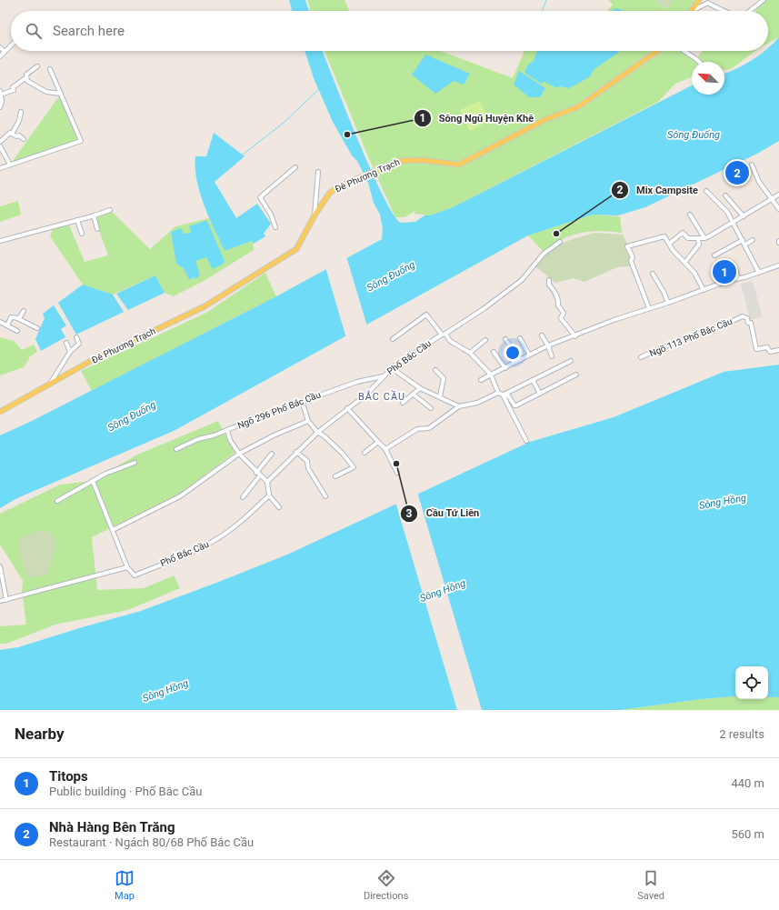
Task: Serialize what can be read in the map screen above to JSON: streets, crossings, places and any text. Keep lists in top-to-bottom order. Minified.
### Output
{"streets":{"main road":["Đê Phương Trạch"],"street":["Ngõ 113 Phố Bắc Cầu","Phố Bắc Cầu","Ngõ 296 Phố Bắc Cầu"]},"crossings":[["Phố Bắc Cầu","Ngõ 296 Phố Bắc Cầu"]],"districts":["BẮC CẦU"],"water":["Sông Đuống","Sông Hồng"],"places":["Sông Ngũ Huyện Khê","Mix Campsite","Cầu Tứ Liên"],"north":"top left","page":{"search":"Search here","pins":["2","1"],"heading":["Nearby","2 results"],"list":[{"mark":"1","name":"Titops","note":"Public building · Phố Bắc Cầu","value":"440 m"},{"mark":"2","name":"Nhà Hàng Bên Trăng","note":"Restaurant · Ngách 80/68 Phố Bắc Cầu","value":"560 m"}],"nav":["Map","Directions","Saved"]}}
